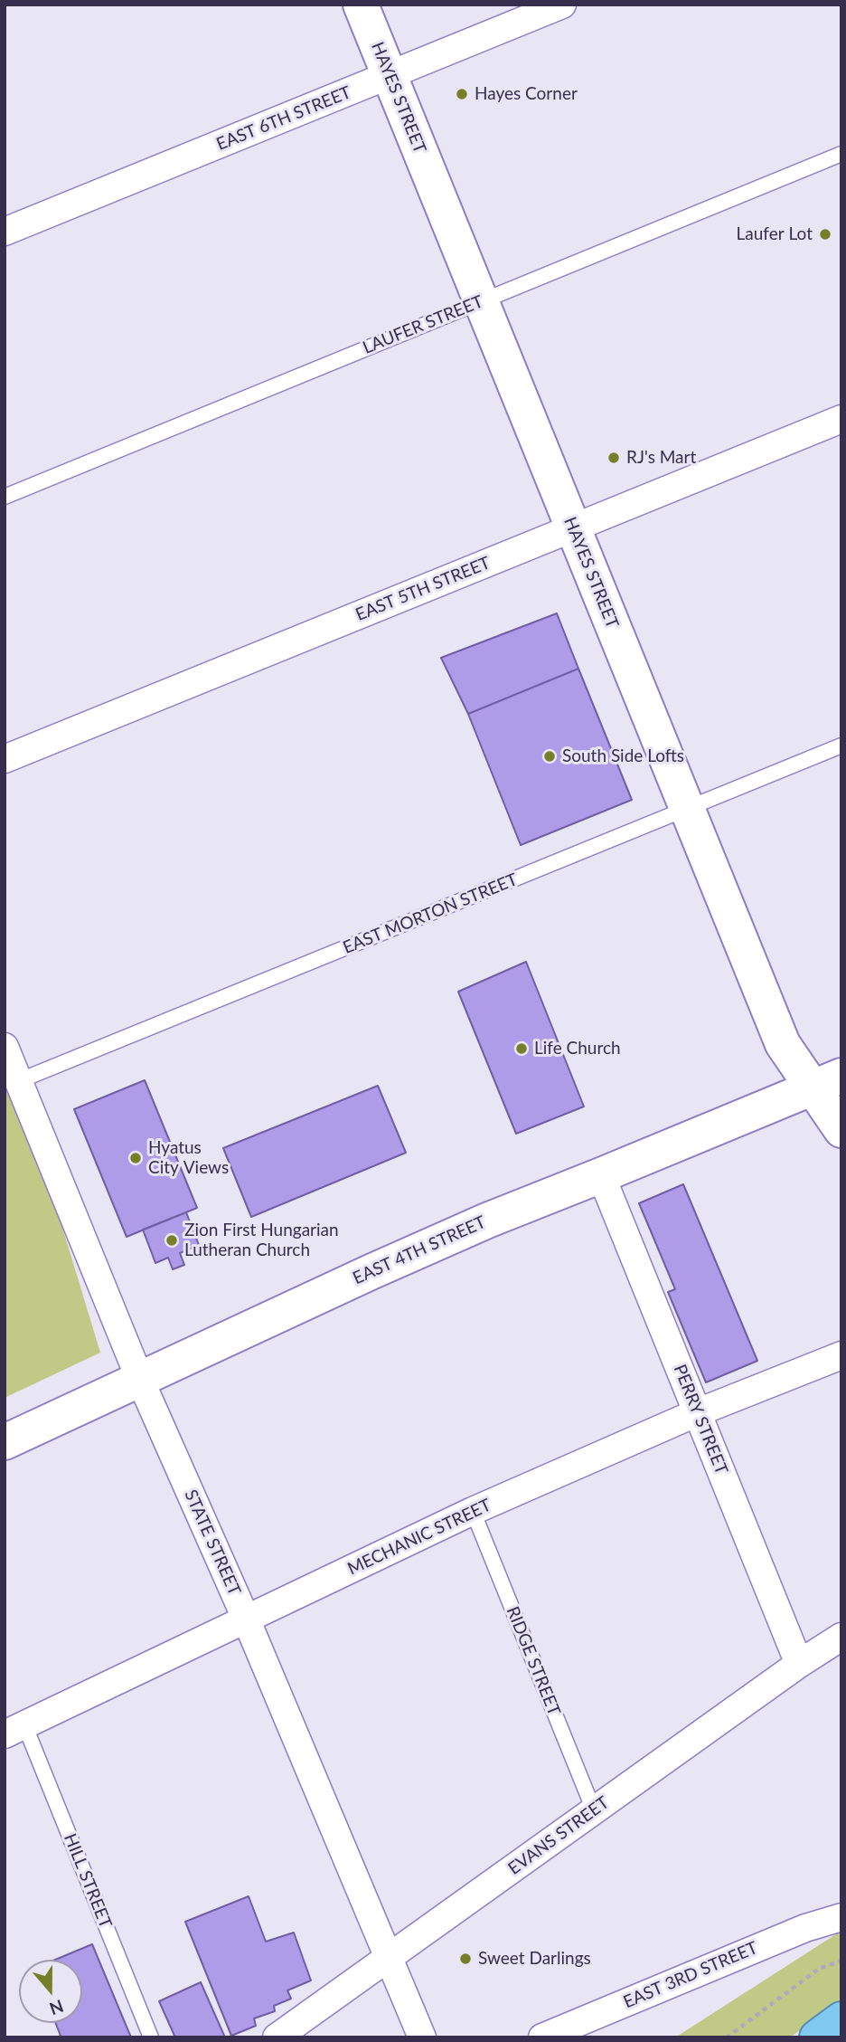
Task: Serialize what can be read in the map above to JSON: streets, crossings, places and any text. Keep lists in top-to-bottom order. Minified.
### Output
{"streets":{"street":["HAYES STREET","EAST 6TH STREET","EAST 5TH STREET","EAST 4TH STREET","PERRY STREET","MECHANIC STREET","STATE STREET","EVANS STREET","EAST 3RD STREET"],"lane":["LAUFER STREET","EAST MORTON STREET","RIDGE STREET","HILL STREET"]},"crossings":[["HAYES STREET","EAST 6TH STREET"],["HAYES STREET","LAUFER STREET"],["HAYES STREET","EAST 5TH STREET"],["HAYES STREET","EAST MORTON STREET"],["HAYES STREET","EAST 4TH STREET"],["EAST MORTON STREET","STATE STREET"],["EAST 4TH STREET","PERRY STREET"],["EAST 4TH STREET","STATE STREET"],["PERRY STREET","MECHANIC STREET"],["PERRY STREET","EVANS STREET"],["MECHANIC STREET","STATE STREET"],["MECHANIC STREET","RIDGE STREET"],["MECHANIC STREET","HILL STREET"],["STATE STREET","EVANS STREET"],["RIDGE STREET","EVANS STREET"]],"places":["Hayes Corner","Laufer Lot","RJ's Mart","South Side Lofts","Life Church","Hyatus City Views","Zion First Hungarian Lutheran Church","Sweet Darlings"],"north":"bottom"}
